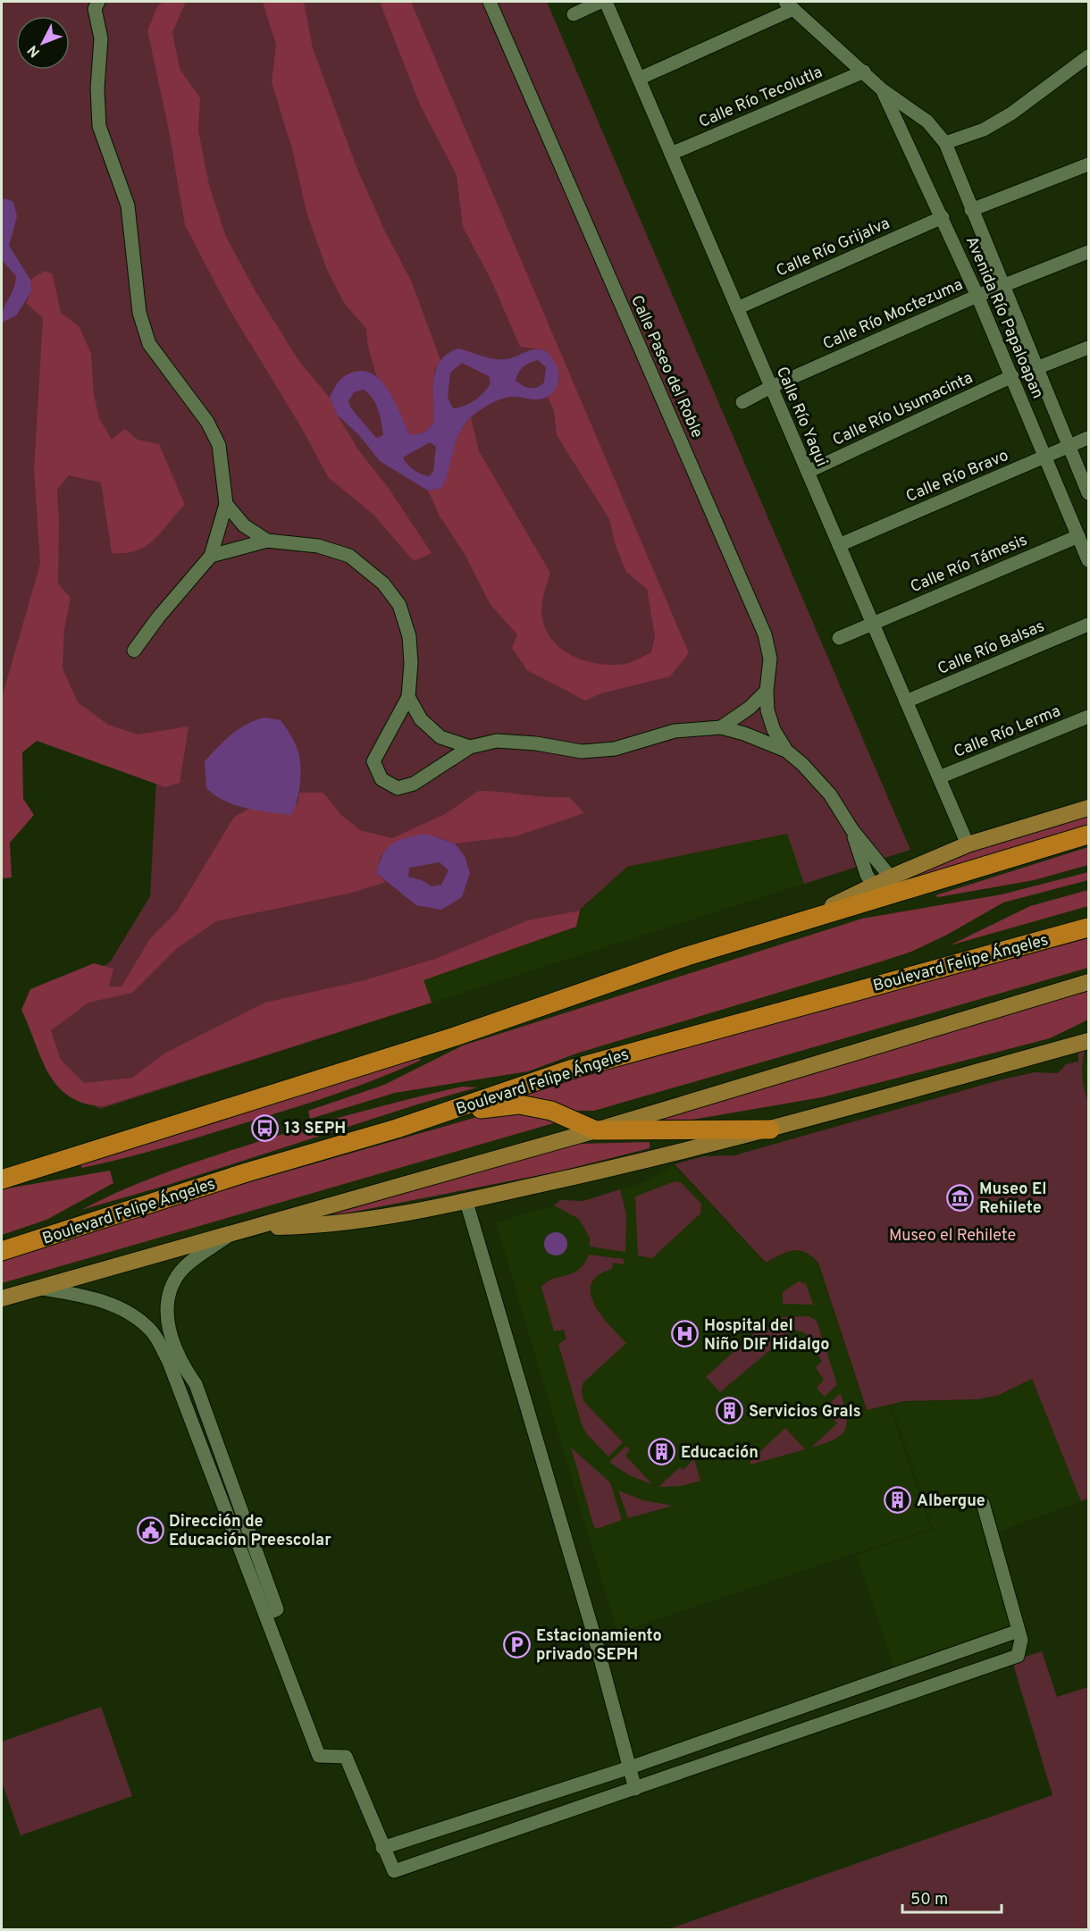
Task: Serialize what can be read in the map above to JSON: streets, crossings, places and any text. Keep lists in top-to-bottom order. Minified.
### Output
{"streets":{"highway":["Boulevard Felipe Ángeles"],"street":["Calle Río Tecolutla","Calle Río Grijalva","Calle Río Moctezuma","Avenida Río Papaloapan","Calle Paseo del Roble","Calle Río Usumacinta","Calle Río Yaqui","Calle Río Bravo","Calle Río Támesis","Calle Río Balsas","Calle Río Lerma"]},"crossings":[["Calle Río Tecolutla","Avenida Río Papaloapan"],["Calle Río Tecolutla","Calle Río Yaqui"],["Calle Río Grijalva","Avenida Río Papaloapan"],["Calle Río Grijalva","Calle Río Yaqui"],["Calle Río Moctezuma","Avenida Río Papaloapan"],["Calle Río Moctezuma","Calle Río Yaqui"],["Avenida Río Papaloapan","Calle Río Usumacinta"],["Avenida Río Papaloapan","Calle Río Bravo"],["Avenida Río Papaloapan","Calle Río Támesis"],["Calle Río Usumacinta","Calle Río Yaqui"],["Calle Río Yaqui","Calle Río Bravo"],["Calle Río Yaqui","Calle Río Támesis"],["Calle Río Yaqui","Calle Río Balsas"],["Calle Río Yaqui","Calle Río Lerma"]],"parks":["Museo el Rehilete"],"places":{"bus stop":["13 SEPH"],"museum":["Museo El Rehilete"],"hospital":["Hospital del Niño DIF Hidalgo"],"building":["Servicios Grals","Educación","Albergue"],"public building":["Dirección de Educación Preescolar"],"parking":["Estacionamiento privado SEPH"]},"scale_bar":"50 m","north":"bottom left"}
